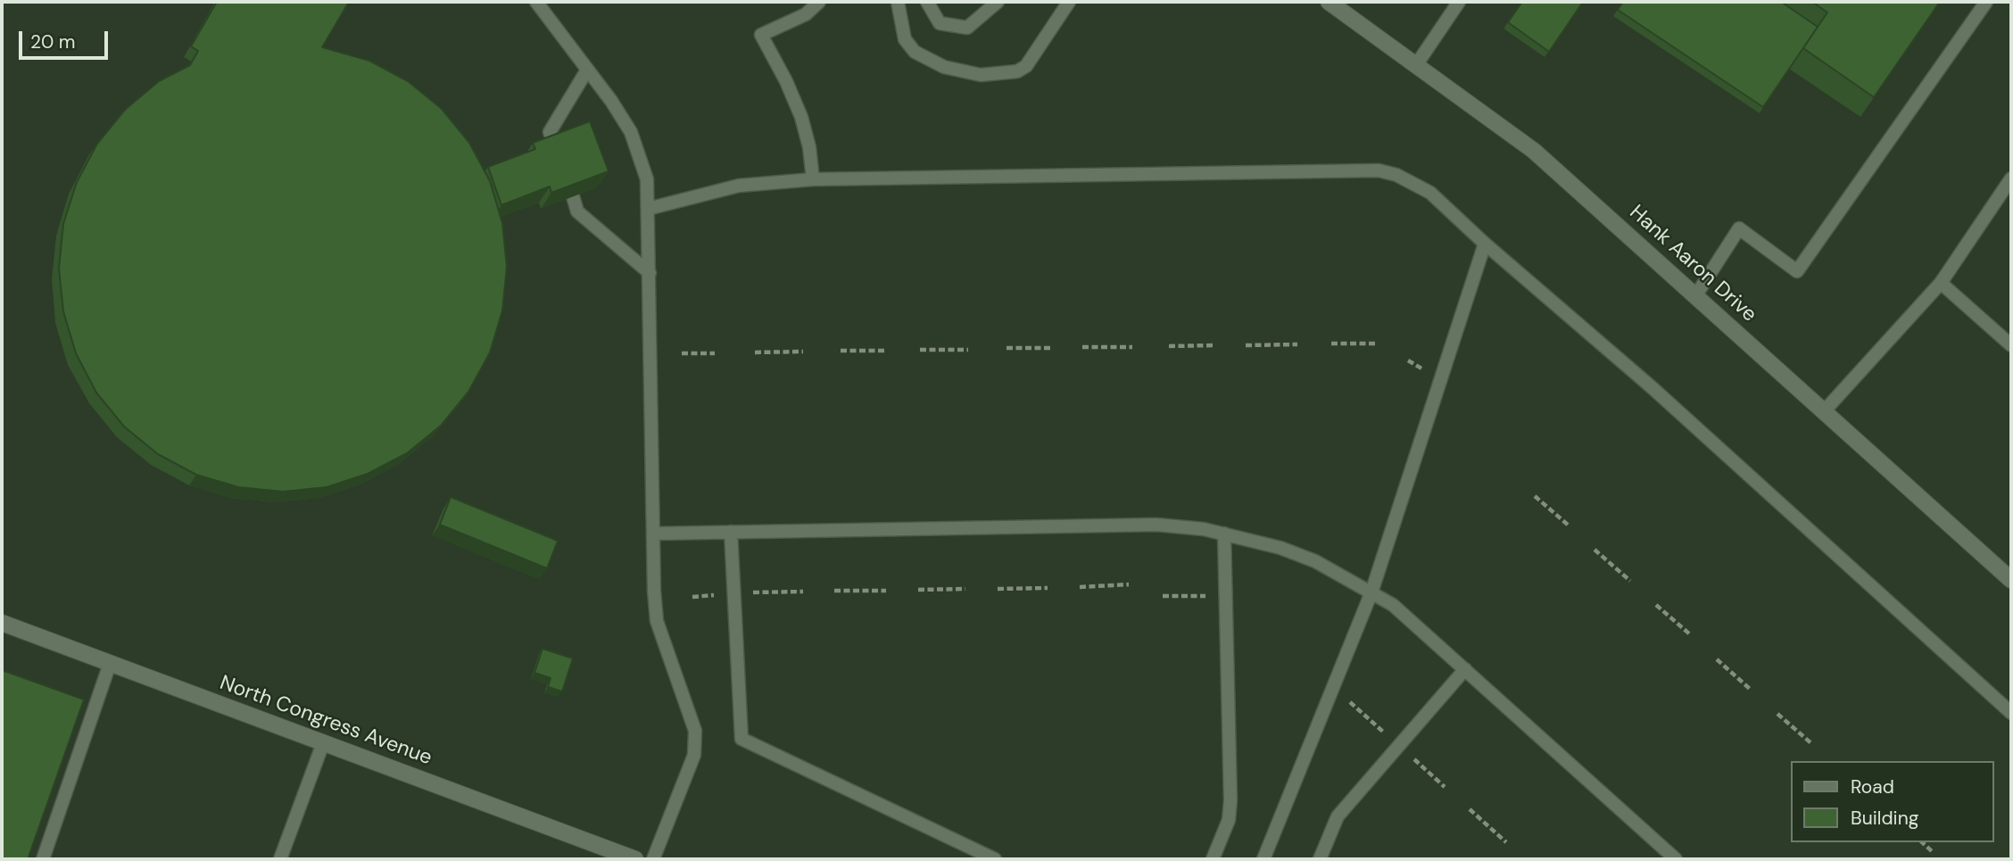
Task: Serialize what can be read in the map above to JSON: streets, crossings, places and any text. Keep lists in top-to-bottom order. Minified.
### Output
{"streets":{"street":["Hank Aaron Drive","North Congress Avenue"]},"legend":["Road","Building"],"scale_bar":"20 m"}
